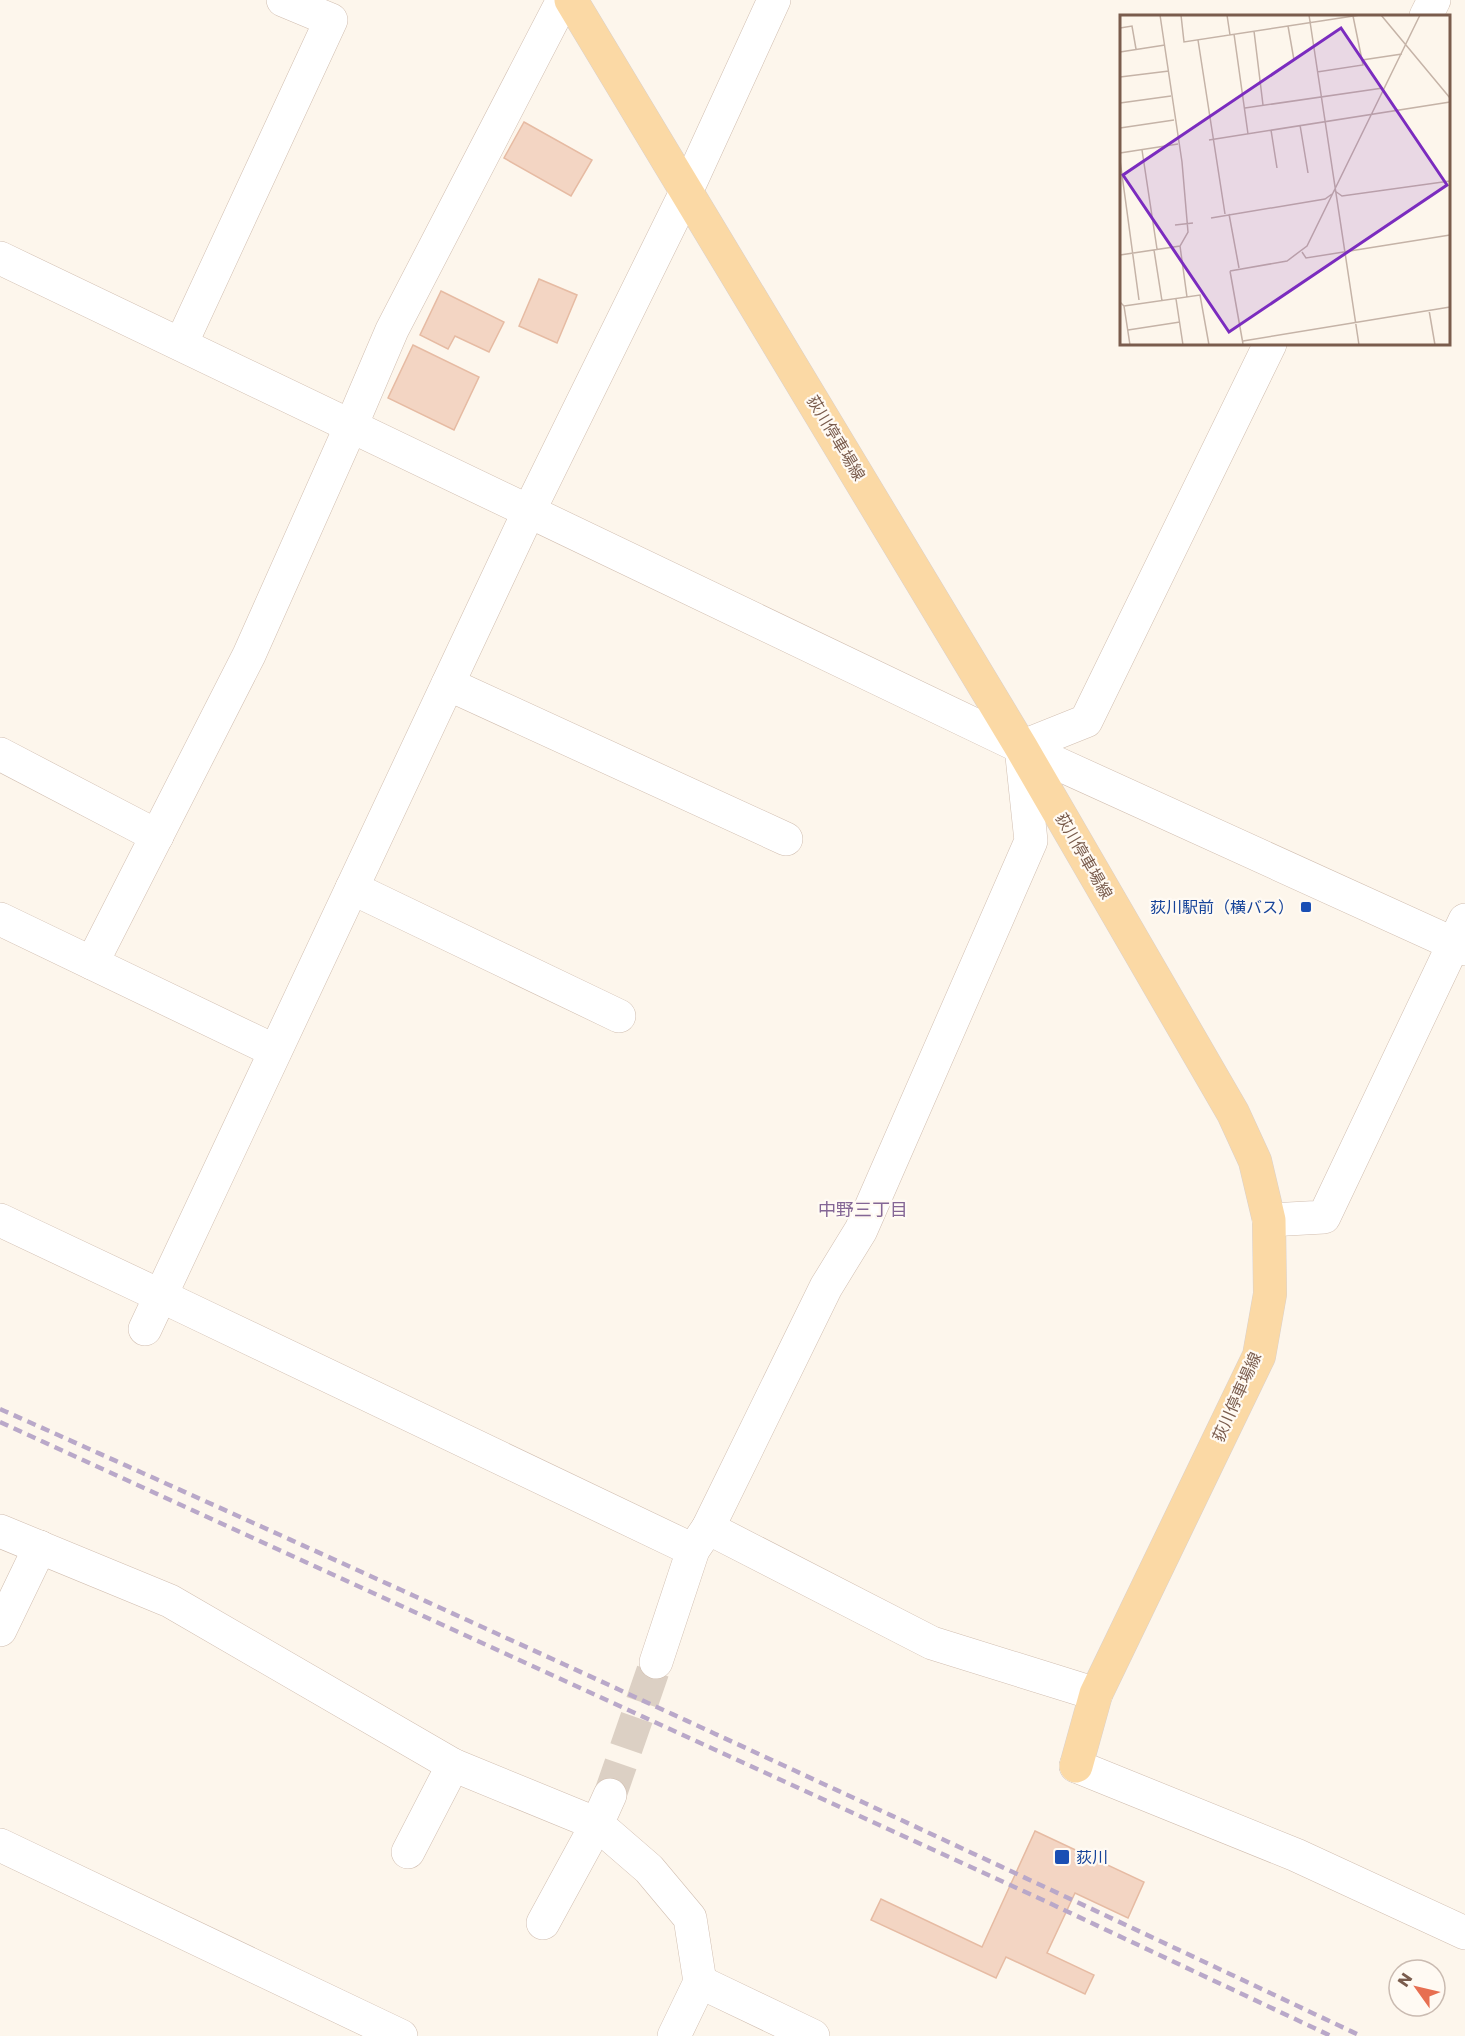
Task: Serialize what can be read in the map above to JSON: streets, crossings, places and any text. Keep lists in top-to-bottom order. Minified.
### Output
{"streets":{"main road":["荻川停車場線"]},"districts":["中野三丁目"],"places":{"transit":["荻川駅前（横バス）","荻川"]},"north":"top left"}
